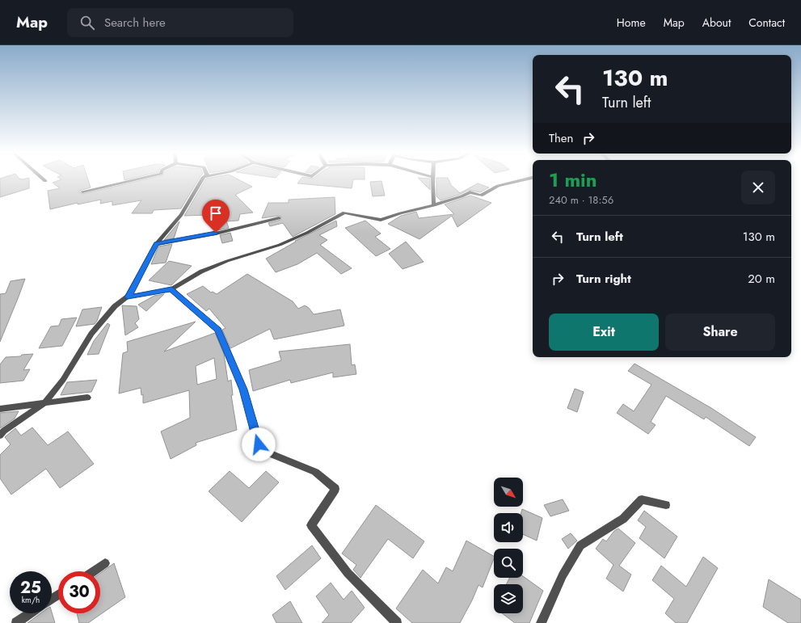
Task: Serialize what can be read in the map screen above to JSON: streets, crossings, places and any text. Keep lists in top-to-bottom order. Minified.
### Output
{"north":"bottom right","page":{"header":"Map","search":"Search here","nav":["Home","Map","About","Contact"],"turn":["130 m","Turn left"],"then":"Then","heading":["1 min","240 m · 18:56"],"list":[{"name":"Turn left","value":"130 m"},{"name":"Turn right","value":"20 m"}],"buttons":["Exit","Share"],"speed":"25 km/h","limit":"30"}}
